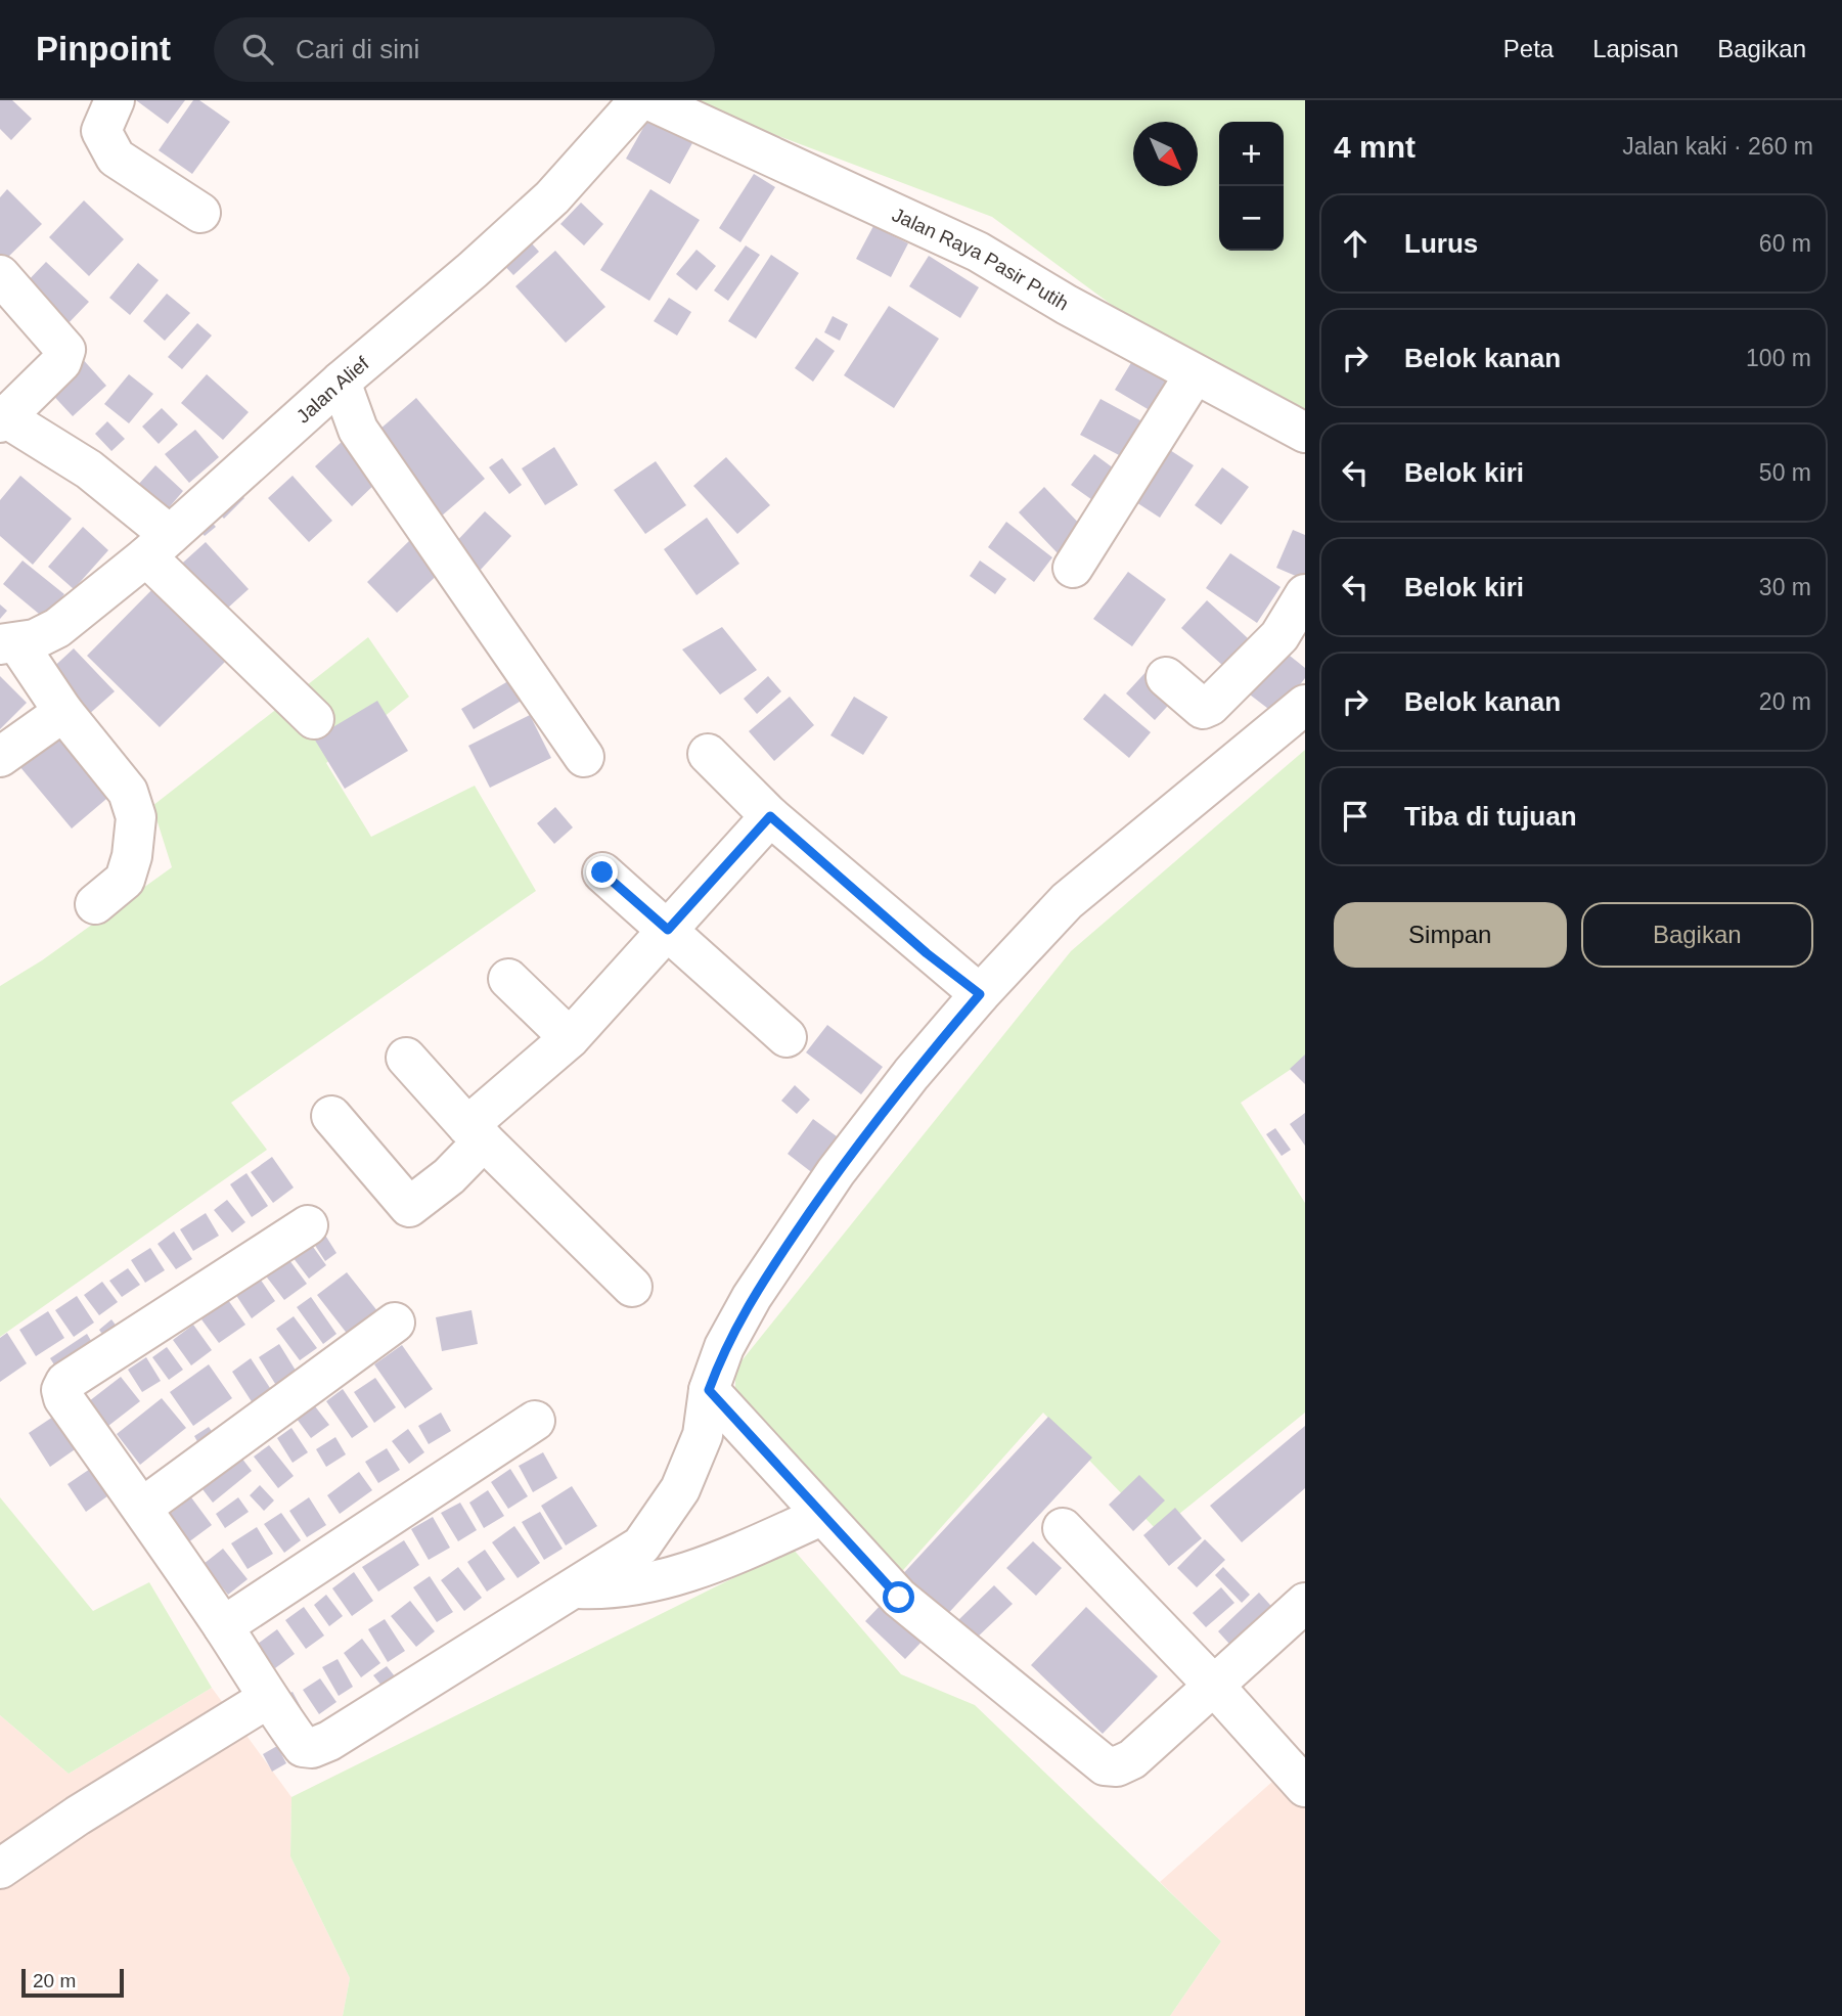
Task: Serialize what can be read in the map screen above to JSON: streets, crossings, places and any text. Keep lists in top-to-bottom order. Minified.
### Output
{"streets":{"street":["Jalan Raya Pasir Putih","Jalan Alief"]},"scale_bar":"20 m","north":"bottom right","page":{"header":"Pinpoint","search":"Cari di sini","nav":["Peta","Lapisan","Bagikan"],"heading":["4 mnt","Jalan kaki · 260 m"],"map_buttons":["+","−"],"list":[["Lurus","60 m"],["Belok kanan","100 m"],["Belok kiri","50 m"],["Belok kiri","30 m"],["Belok kanan","20 m"],"Tiba di tujuan"],"buttons":["Simpan","Bagikan"],"scale":"20 m"}}
